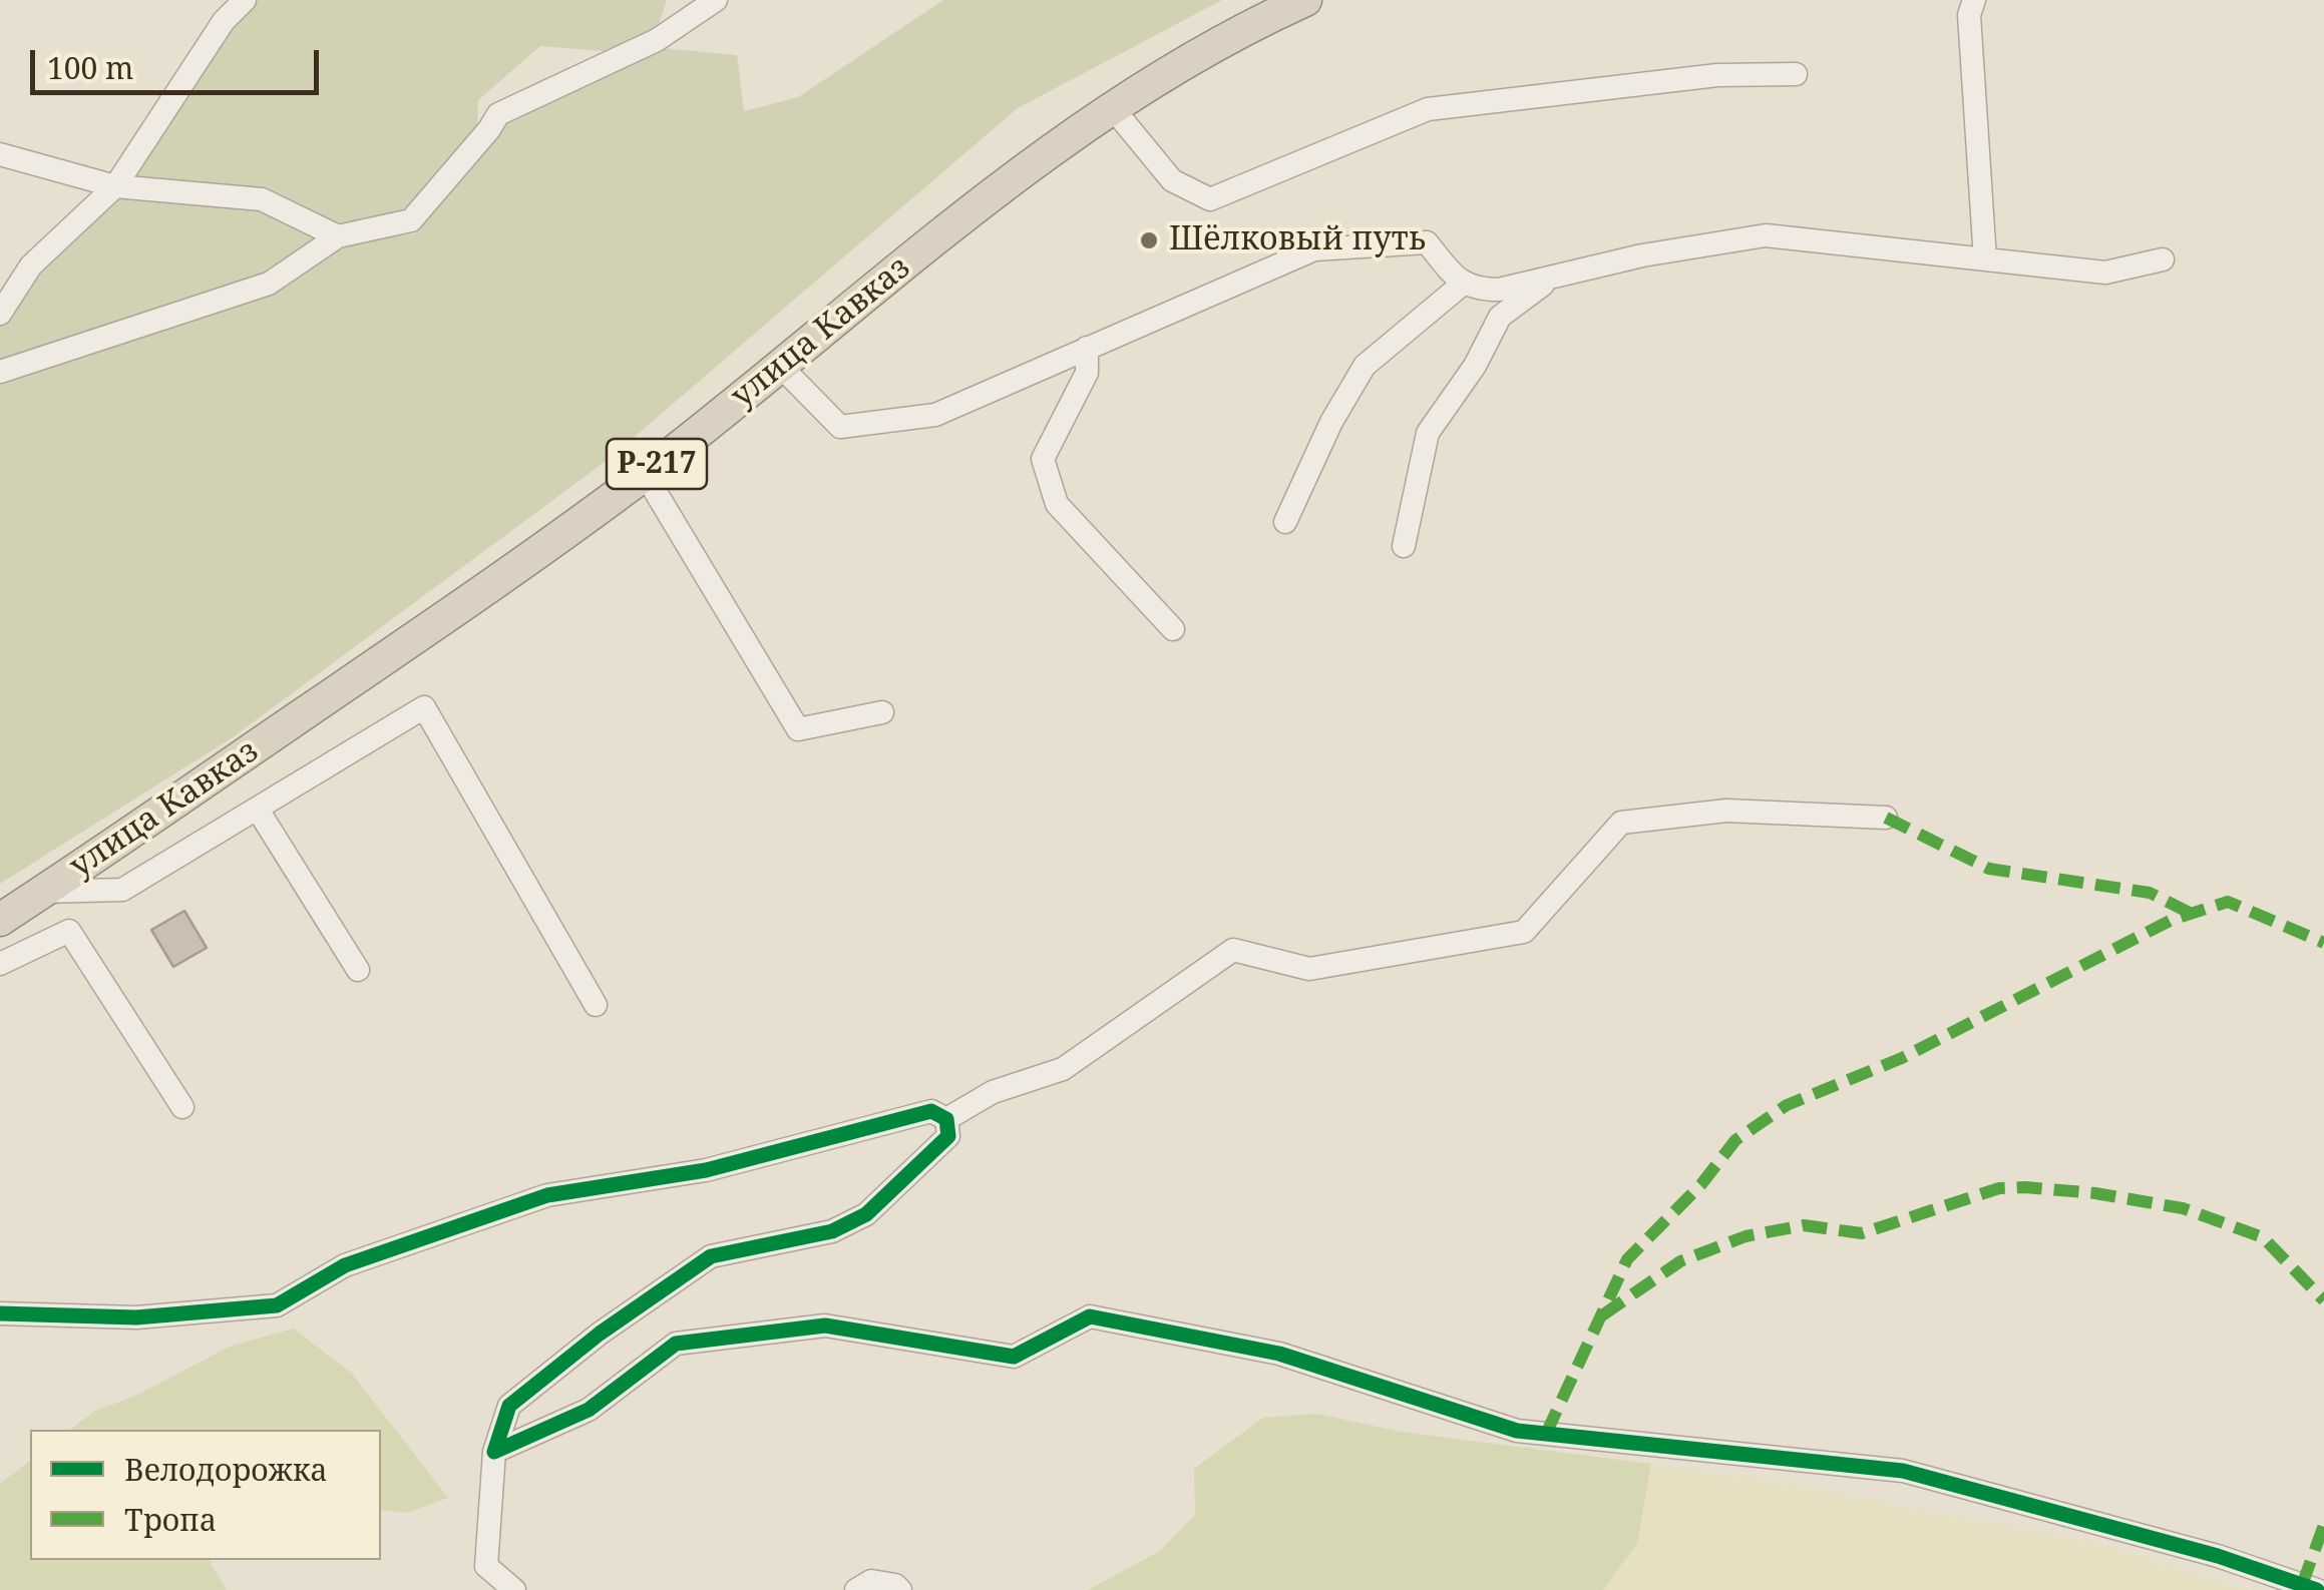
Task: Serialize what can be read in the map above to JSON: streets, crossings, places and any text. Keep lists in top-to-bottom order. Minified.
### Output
{"streets":{"highway":["улица Кавказ","Р-217"]},"places":["Шёлковый путь"],"legend":["Велодорожка","Тропа"],"scale_bar":"100 m"}
